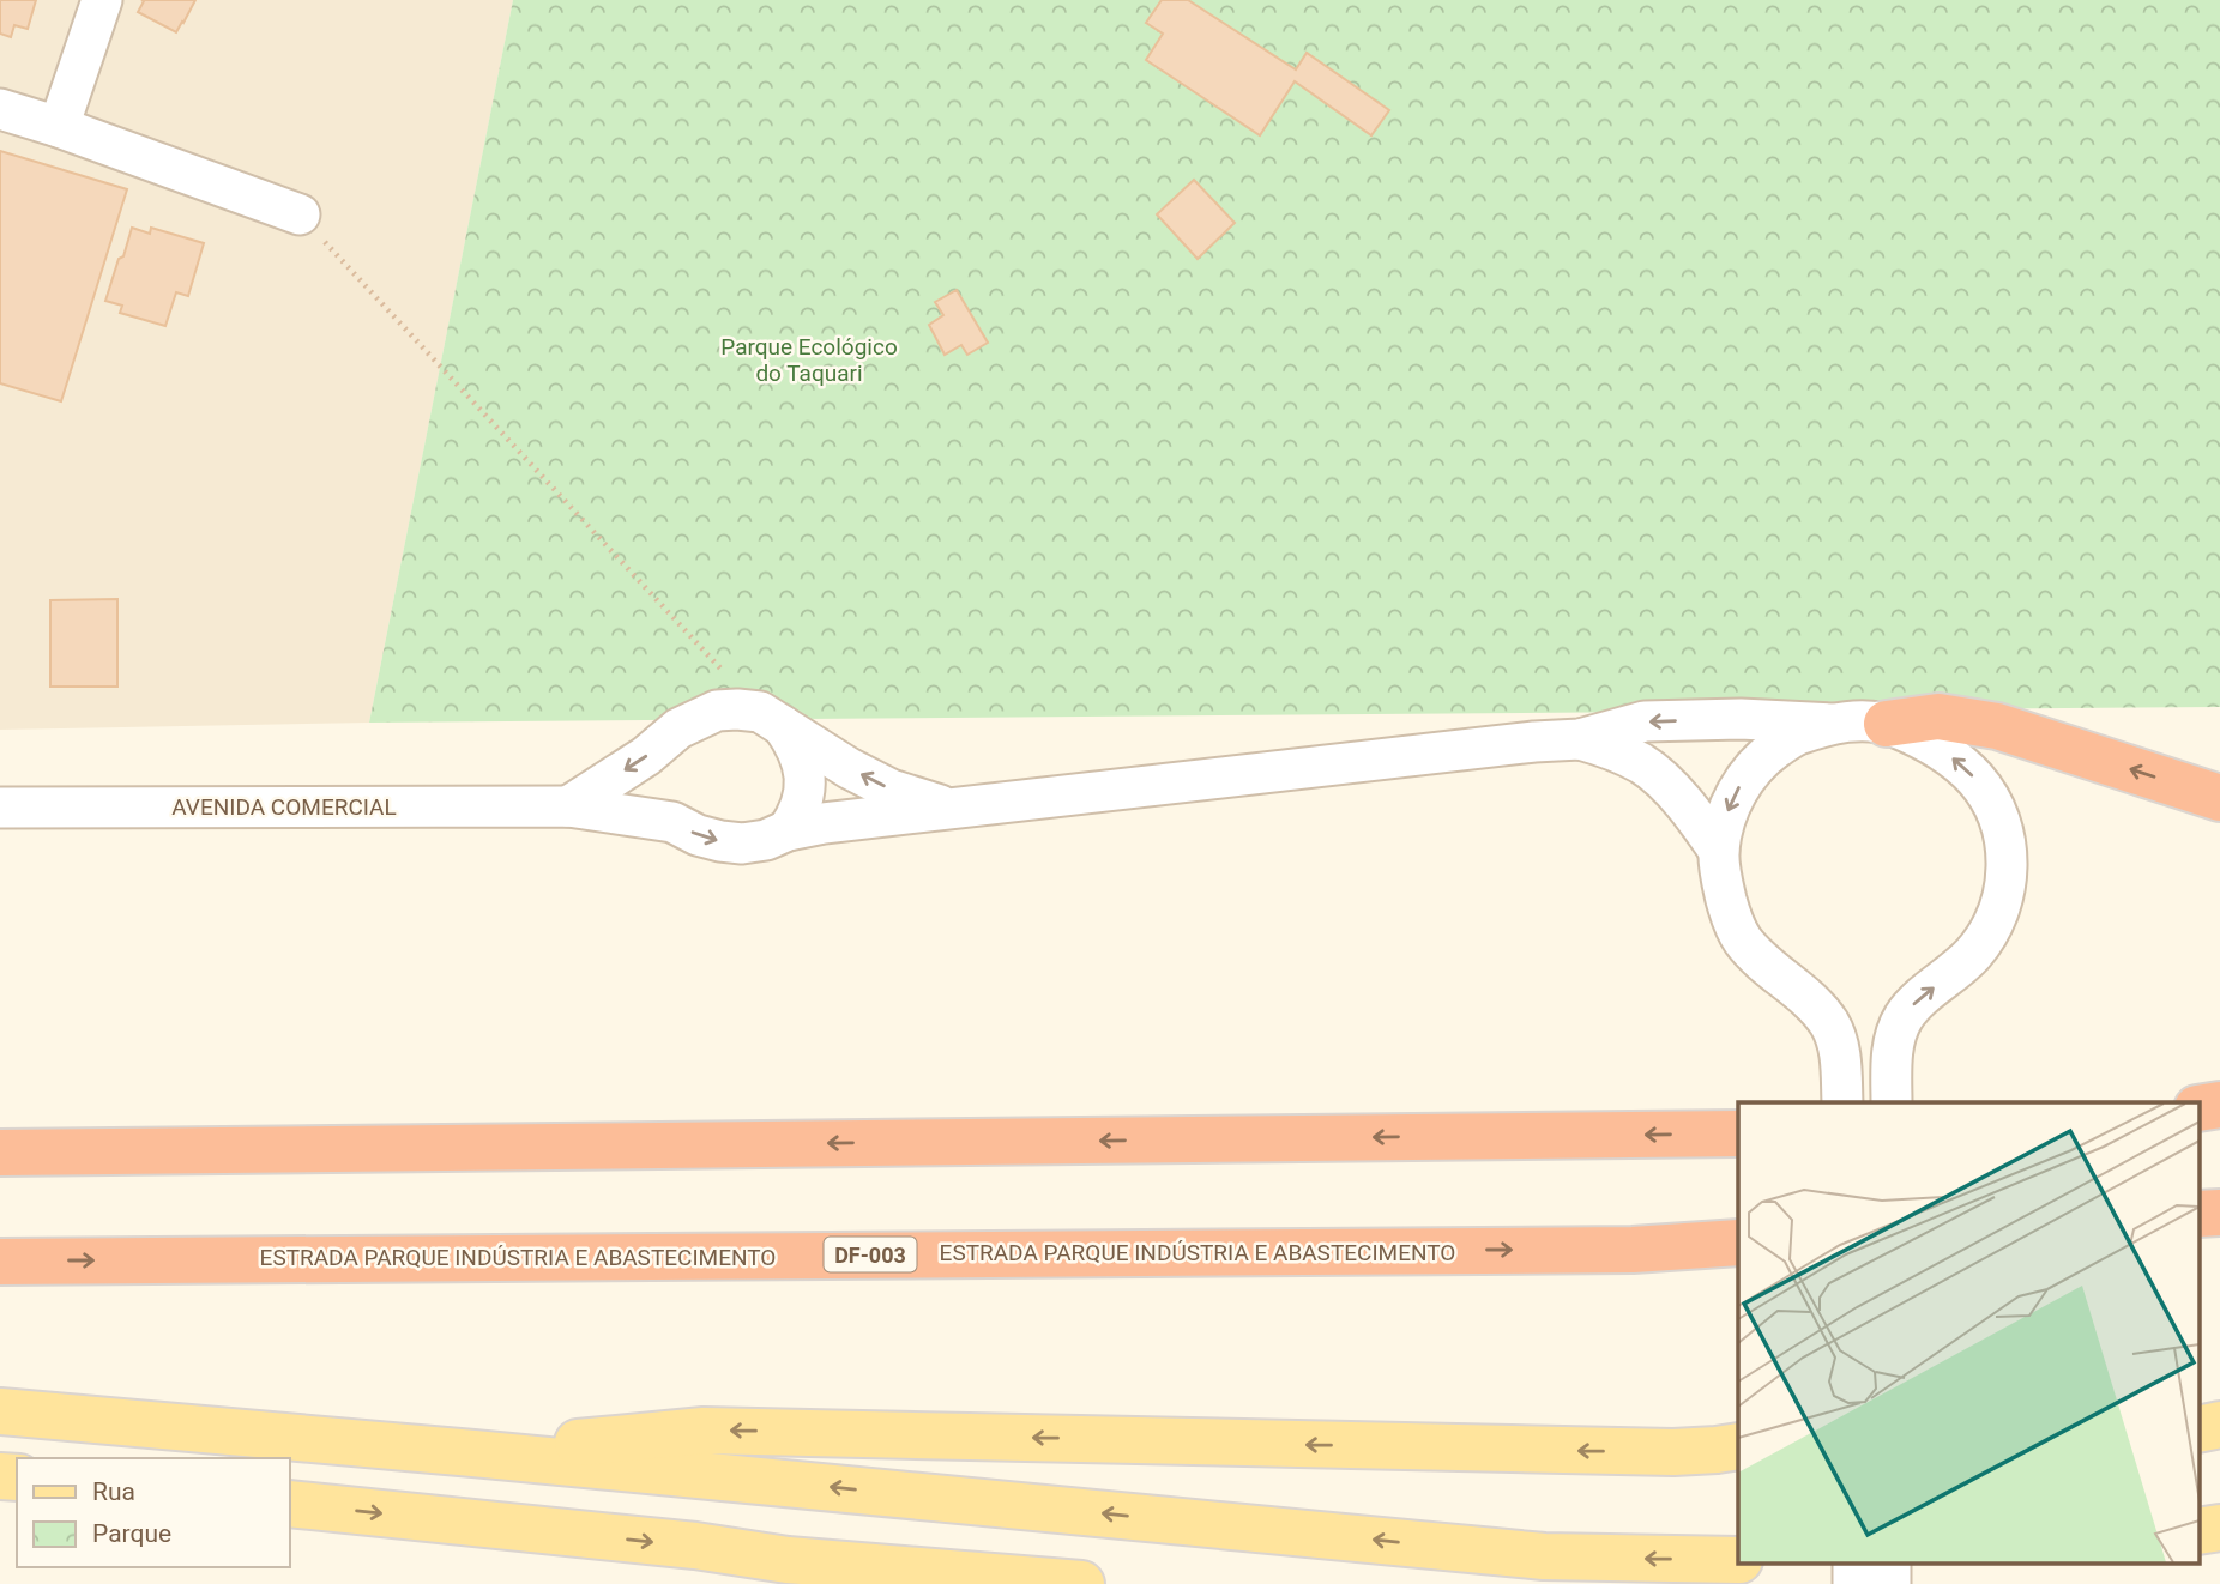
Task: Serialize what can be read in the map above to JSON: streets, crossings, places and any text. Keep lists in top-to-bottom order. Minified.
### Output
{"streets":{"highway":["ESTRADA PARQUE INDÚSTRIA E ABASTECIMENTO","DF-003"],"street":["AVENIDA COMERCIAL"]},"parks":["Parque Ecológico do Taquari"],"legend":["Rua","Parque"]}
